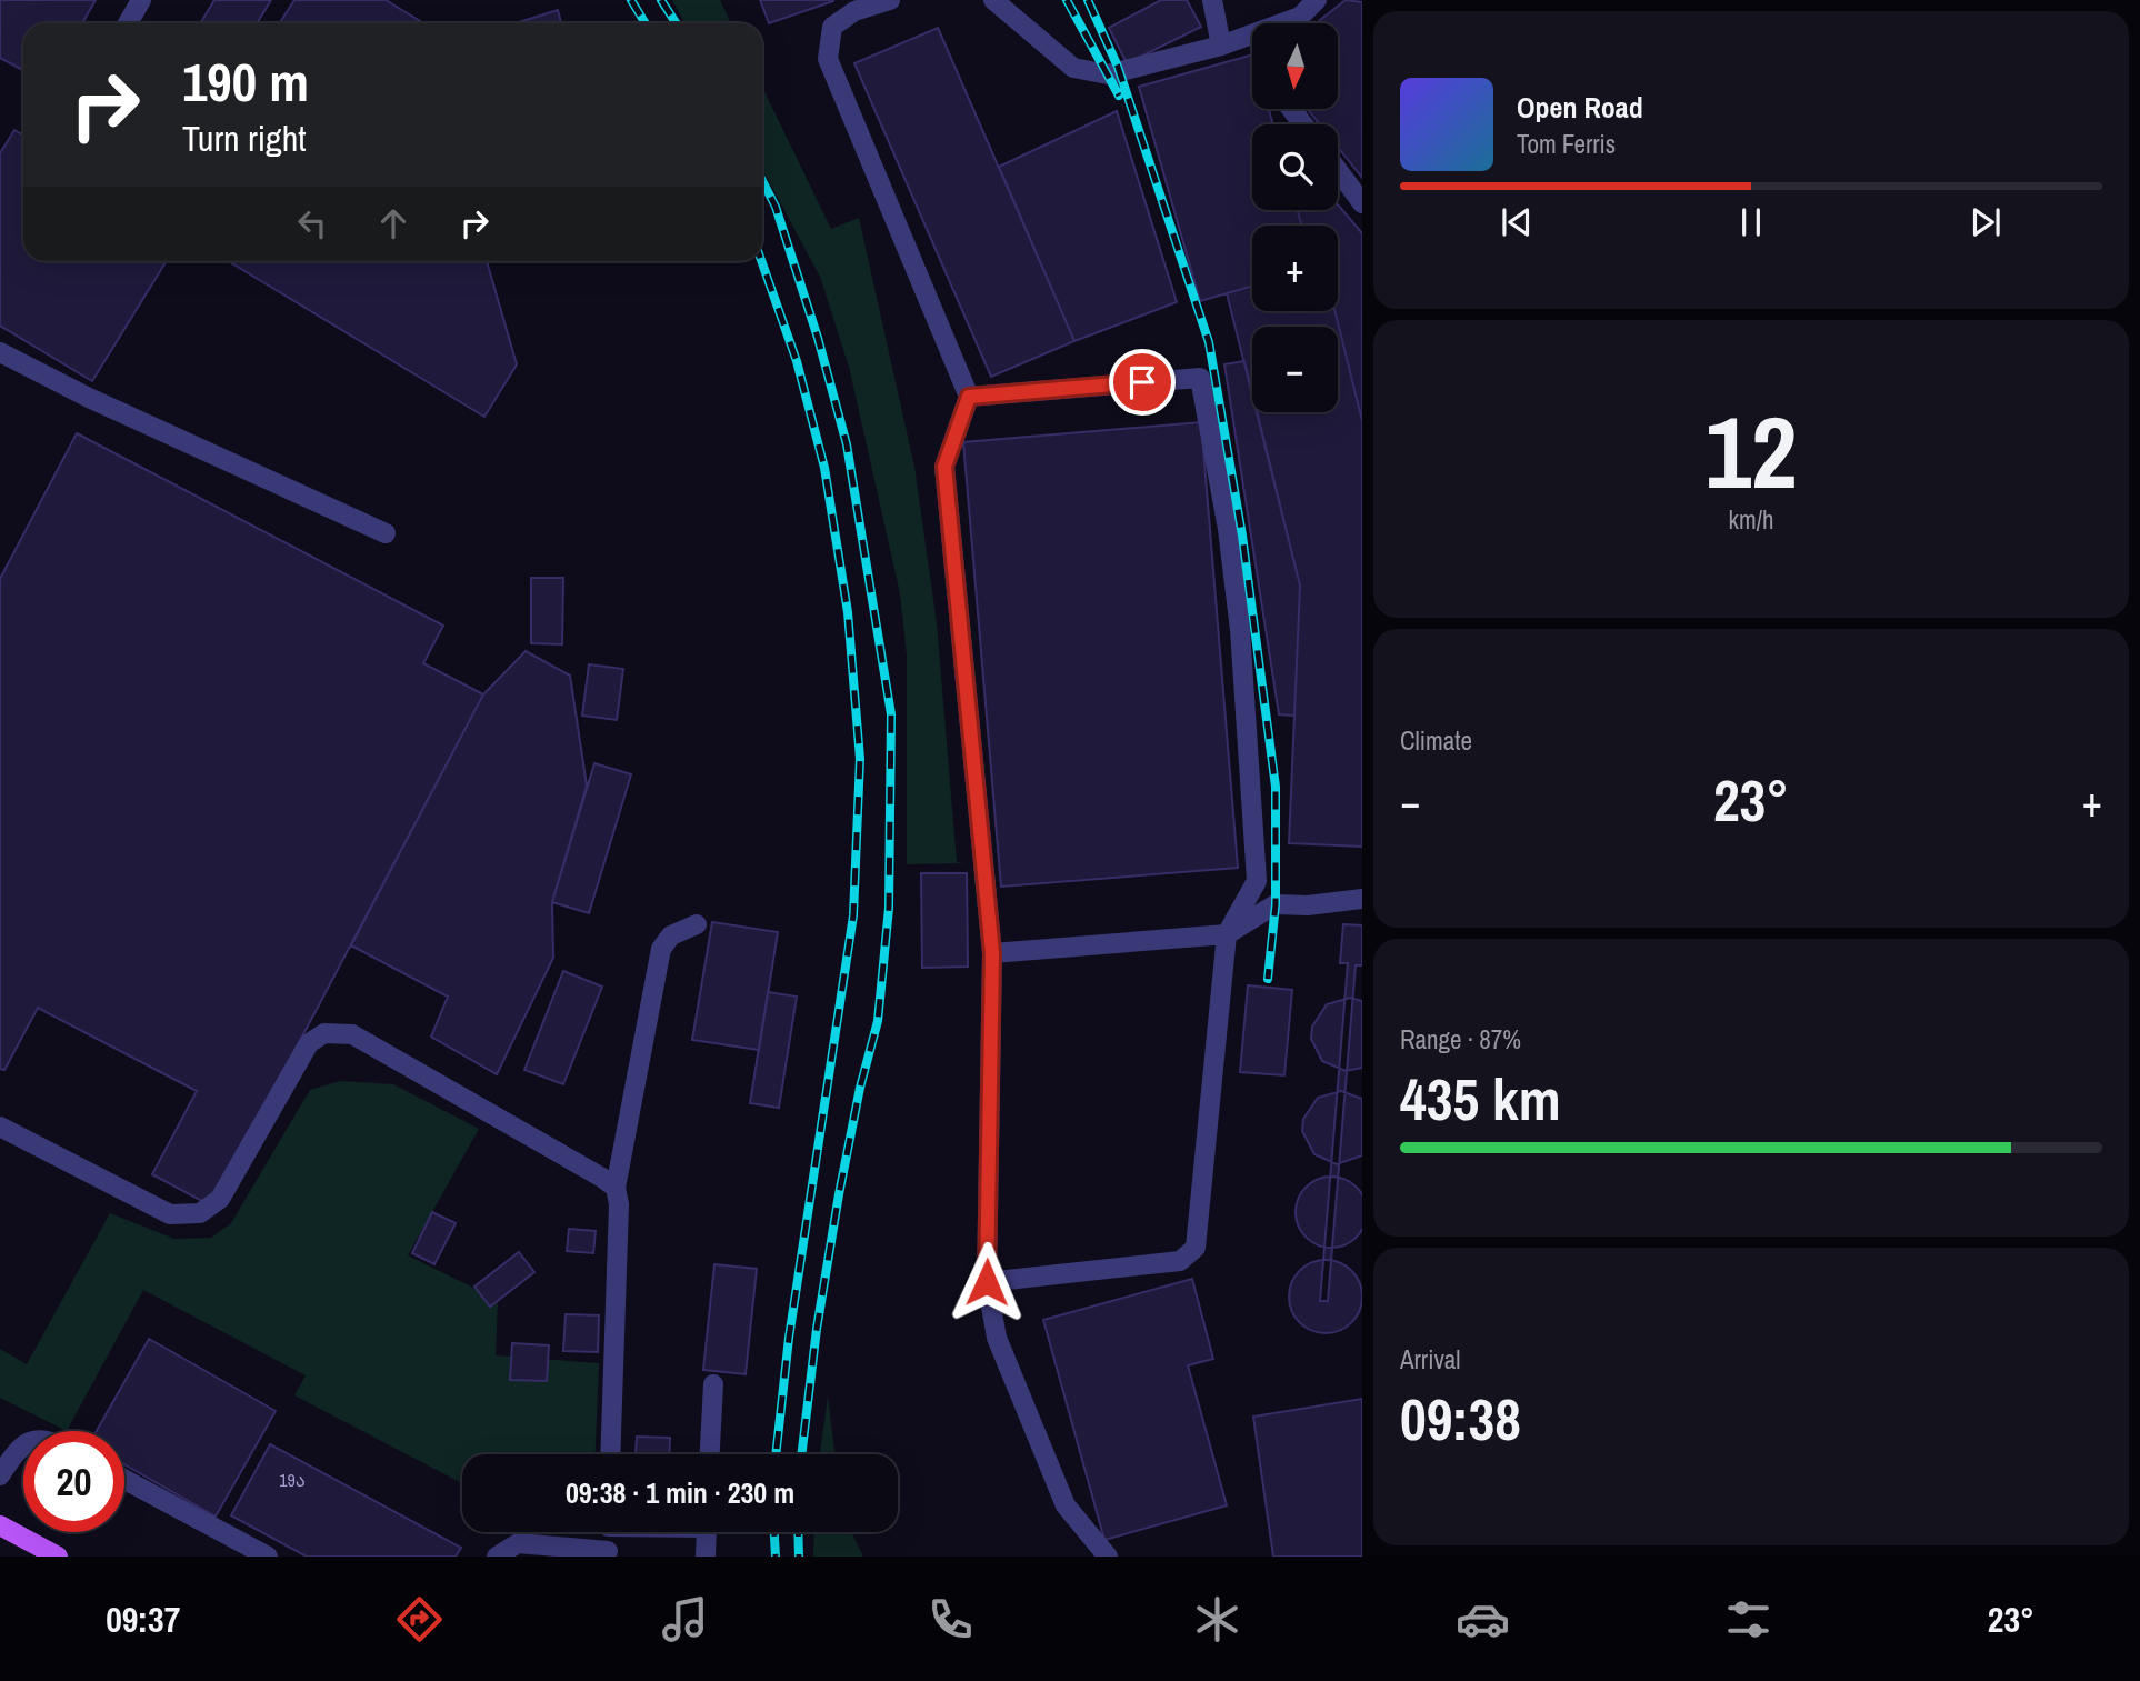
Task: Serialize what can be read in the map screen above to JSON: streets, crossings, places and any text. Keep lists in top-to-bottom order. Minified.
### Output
{"house_numbers":["19ა"],"north":"bottom","page":{"map_buttons":["+","−"],"turn":["190 m","Turn right"],"song":["Open Road","Tom Ferris"],"tile":[["12","km/h"],"Climate",["Range · 87%","435 km"],["Arrival","09:38"]],"heat":["−","23°","+"],"limit":"20","trip":"09:38 · 1 min · 230 m","tabs":["09:37","23°"]}}
